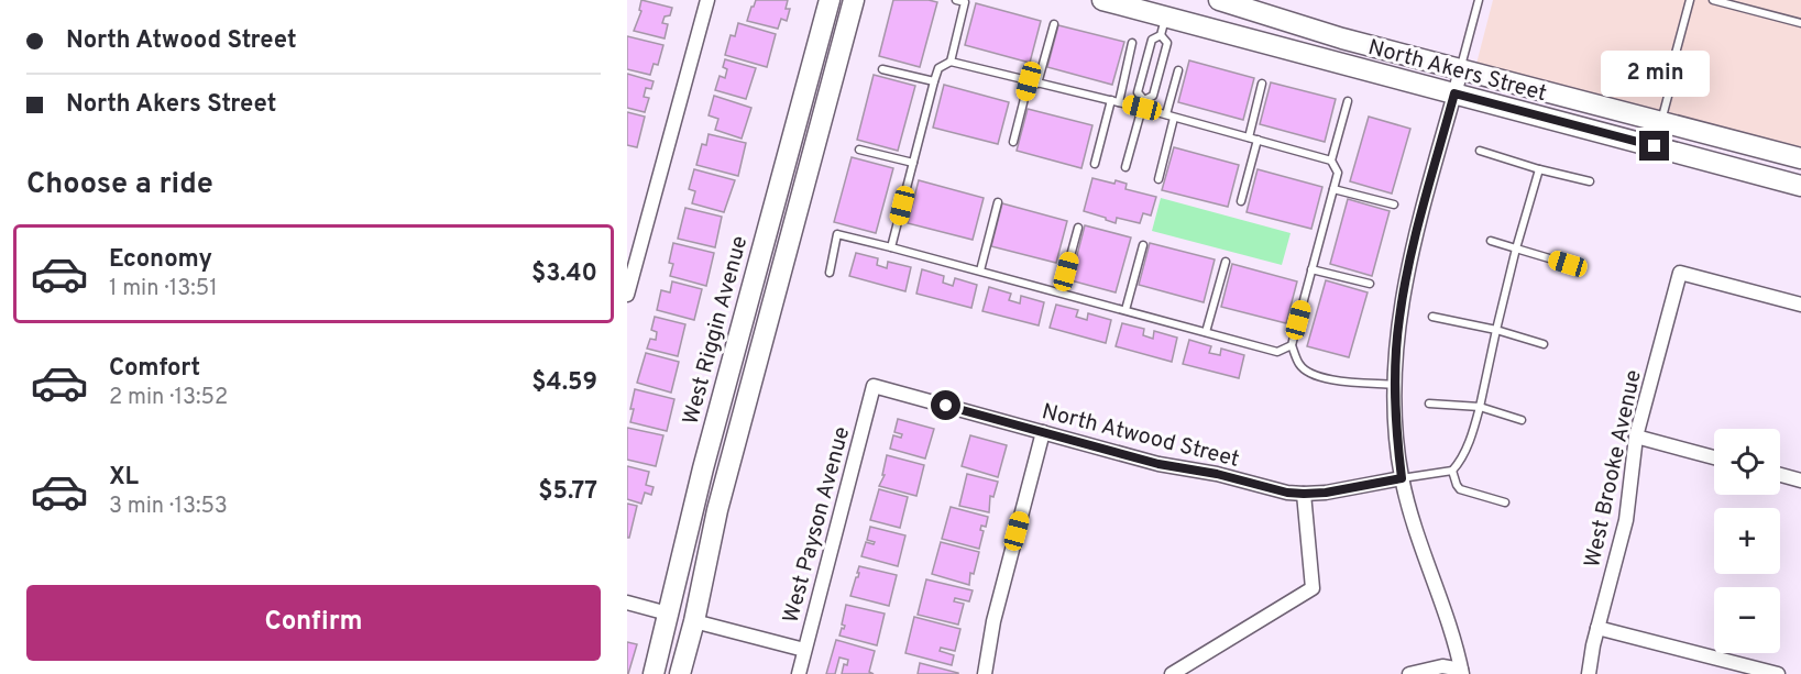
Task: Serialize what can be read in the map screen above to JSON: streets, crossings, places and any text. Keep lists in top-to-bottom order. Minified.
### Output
{"streets":{"main road":["North Akers Street","West Riggin Avenue"],"street":["North Atwood Street","West Brooke Avenue","West Payson Avenue"]},"crossings":[["North Atwood Street","West Payson Avenue"]],"page":{"banner":["North Atwood Street","North Akers Street"],"bubble":"2 min","heading":"Choose a ride","list":[{"name":"Economy","note":"1 min · 13:51","value":"$3.40"},{"name":"Comfort","note":"2 min · 13:52","value":"$4.59"},{"name":"XL","note":"3 min · 13:53","value":"$5.77"}],"map_buttons":["+","−"],"buttons":"Confirm"}}
